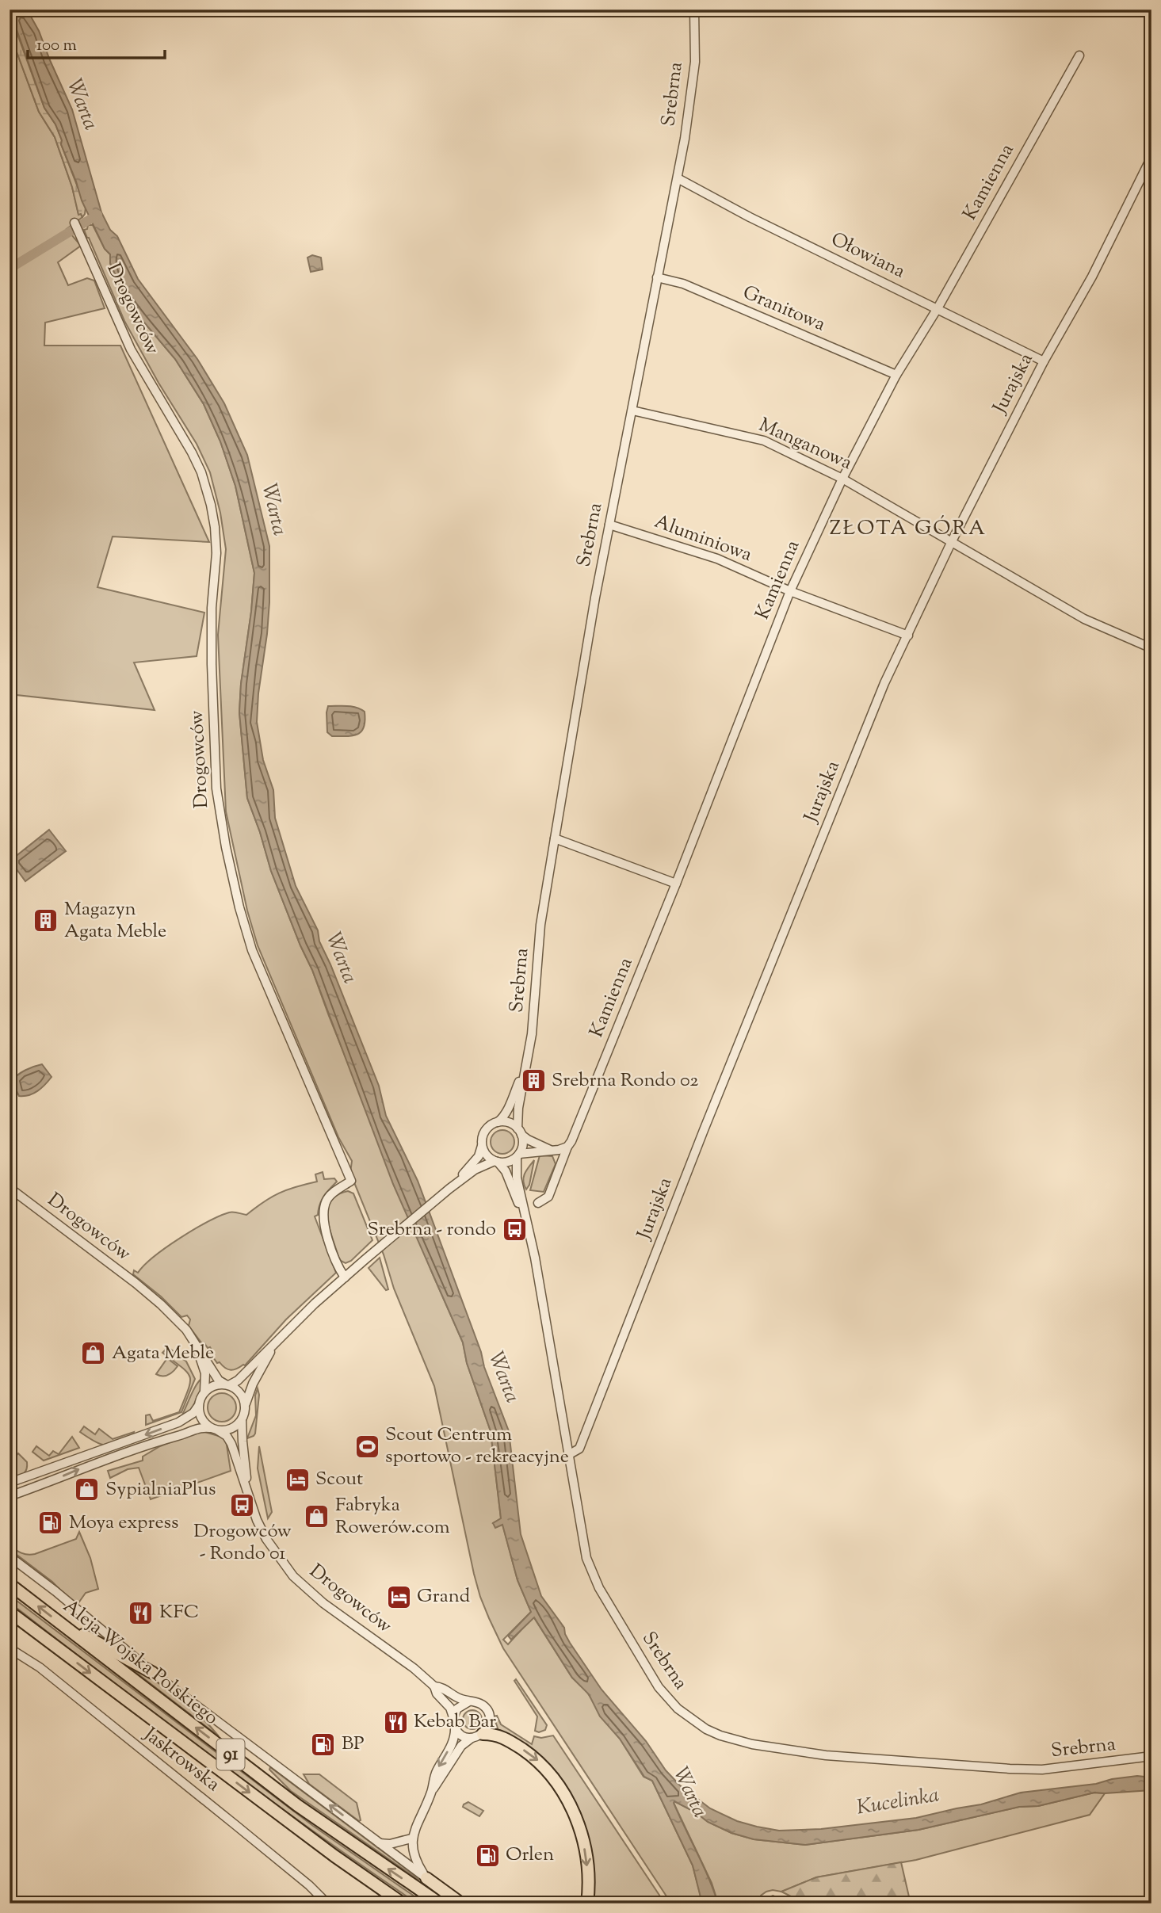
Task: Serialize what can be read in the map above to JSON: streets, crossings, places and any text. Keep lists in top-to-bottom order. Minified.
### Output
{"streets":{"main road":["Aleja Wojska Polskiego","91"],"street":["Srebrna","Kamienna","Ołowiana","Drogowców","Granitowa","Jurajska","Manganowa","Aluminiowa","Jaskrowska"]},"crossings":[["Srebrna","Ołowiana"],["Srebrna","Granitowa"],["Srebrna","Jurajska"],["Srebrna","Manganowa"],["Srebrna","Aluminiowa"],["Kamienna","Ołowiana"],["Kamienna","Granitowa"],["Kamienna","Manganowa"],["Kamienna","Aluminiowa"],["Ołowiana","Jurajska"],["Jurajska","Manganowa"],["Jurajska","Aluminiowa"]],"districts":["ZŁOTA GÓRA"],"water":["Warta","Kucelinka"],"places":{"building":["Magazyn Agata Meble","Srebrna Rondo 02"],"bus stop":["Srebrna - rondo","Drogowców - Rondo 01"],"shop":["Agata Meble","SypialniaPlus","Fabryka Rowerów.com"],"sports":["Scout Centrum sportowo - rekreacyjne"],"hotel":["Scout","Grand"],"fuel station":["Moya express","BP","Orlen"],"restaurant":["KFC","Kebab Bar"]},"scale_bar":"100 m"}
